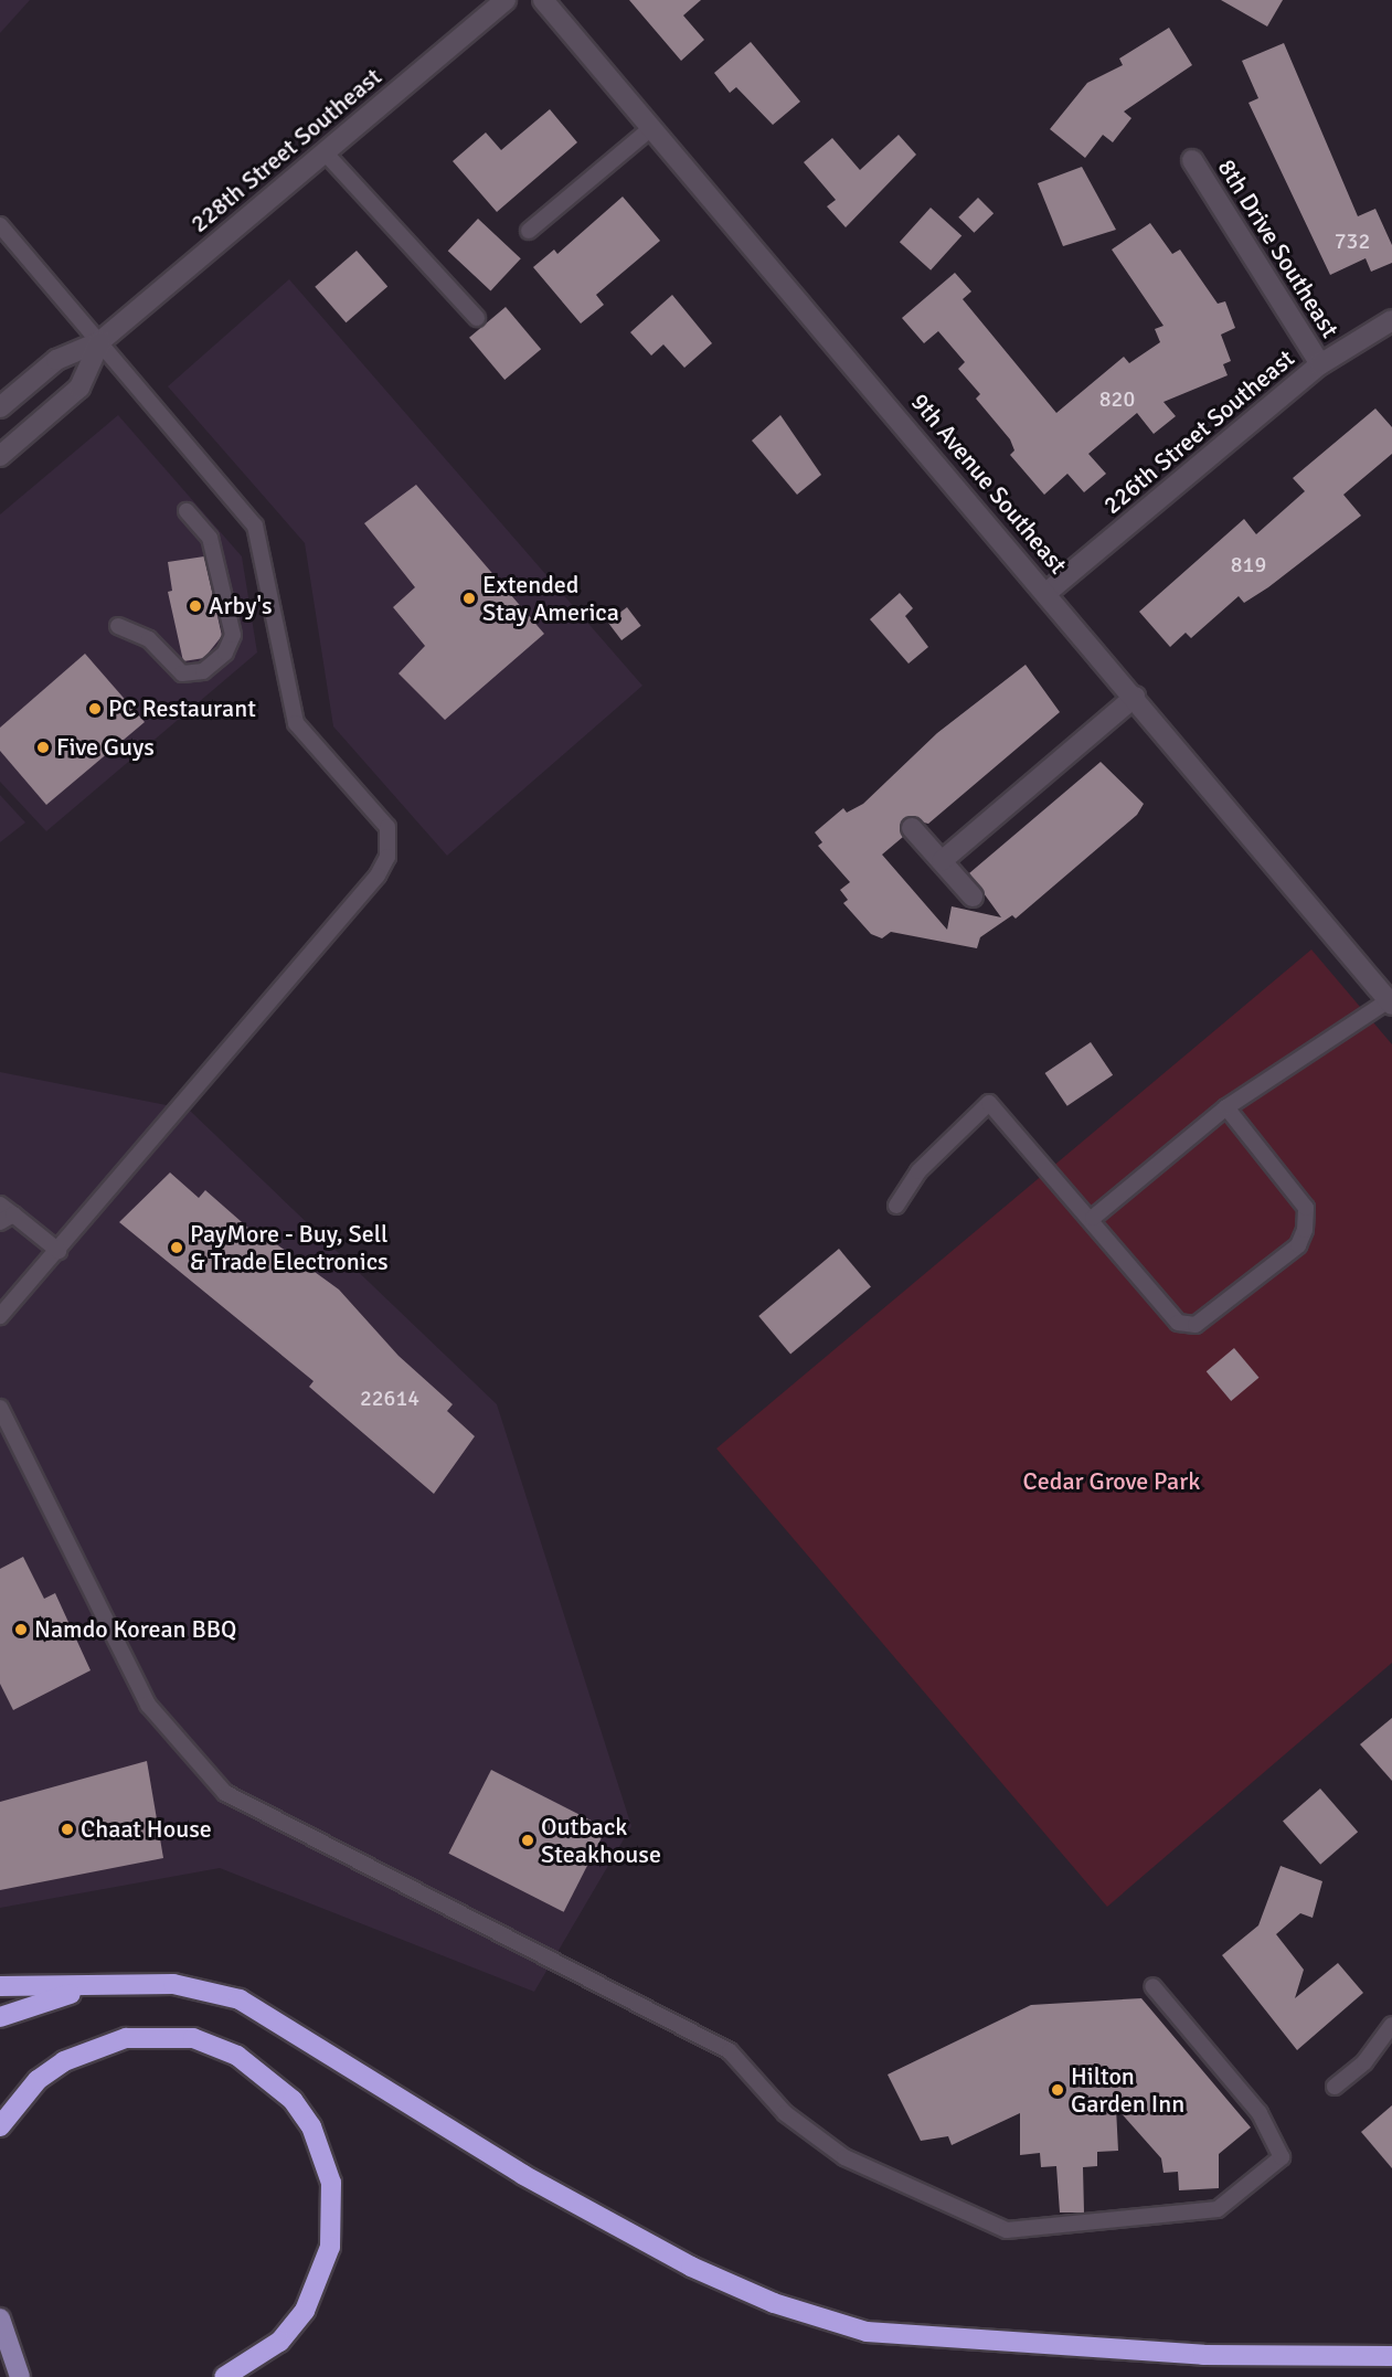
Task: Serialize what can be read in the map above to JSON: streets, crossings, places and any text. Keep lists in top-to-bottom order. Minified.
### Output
{"streets":{"main road":["228th Street Southeast","8th Drive Southeast","226th Street Southeast","9th Avenue Southeast"]},"crossings":[["8th Drive Southeast","226th Street Southeast"],["226th Street Southeast","9th Avenue Southeast"]],"parks":["Cedar Grove Park"],"places":["Extended Stay America","Arby's","PC Restaurant","Five Guys","PayMore - Buy, Sell & Trade Electronics","Namdo Korean BBQ","Chaat House","Outback Steakhouse","Hilton Garden Inn"],"house_numbers":["732","820","819","22614"]}
